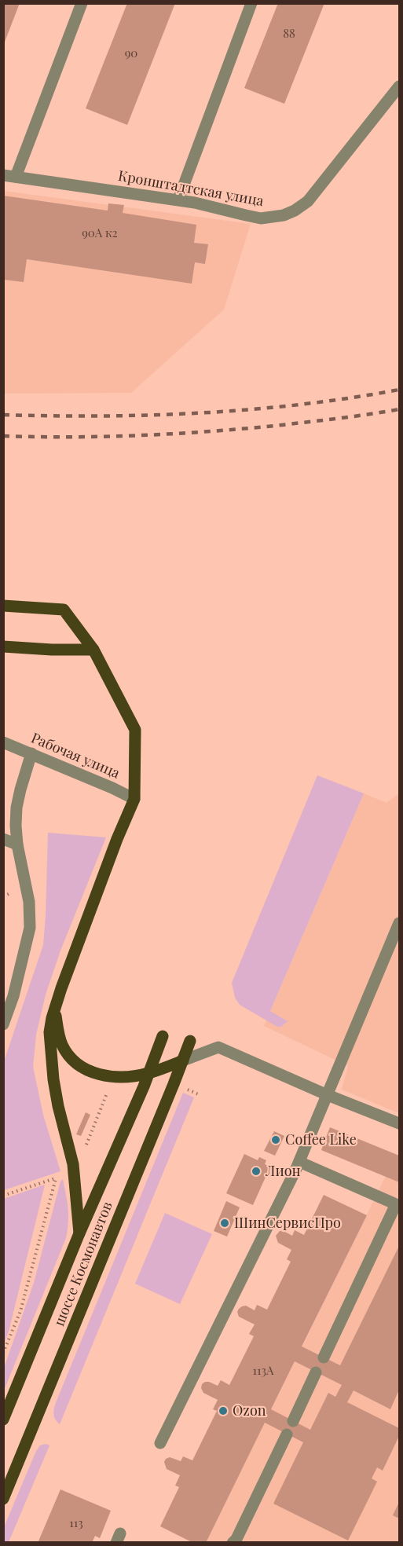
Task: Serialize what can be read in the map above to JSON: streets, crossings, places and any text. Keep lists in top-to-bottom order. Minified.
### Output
{"streets":{"main road":["шоссе Космонавтов"],"street":["Кронштадтская улица","Рабочая улица"]},"places":["Coffee Like","Лион","ШинСервисПро","Ozon"],"house_numbers":["88","90","90А к2","113А","113"]}
